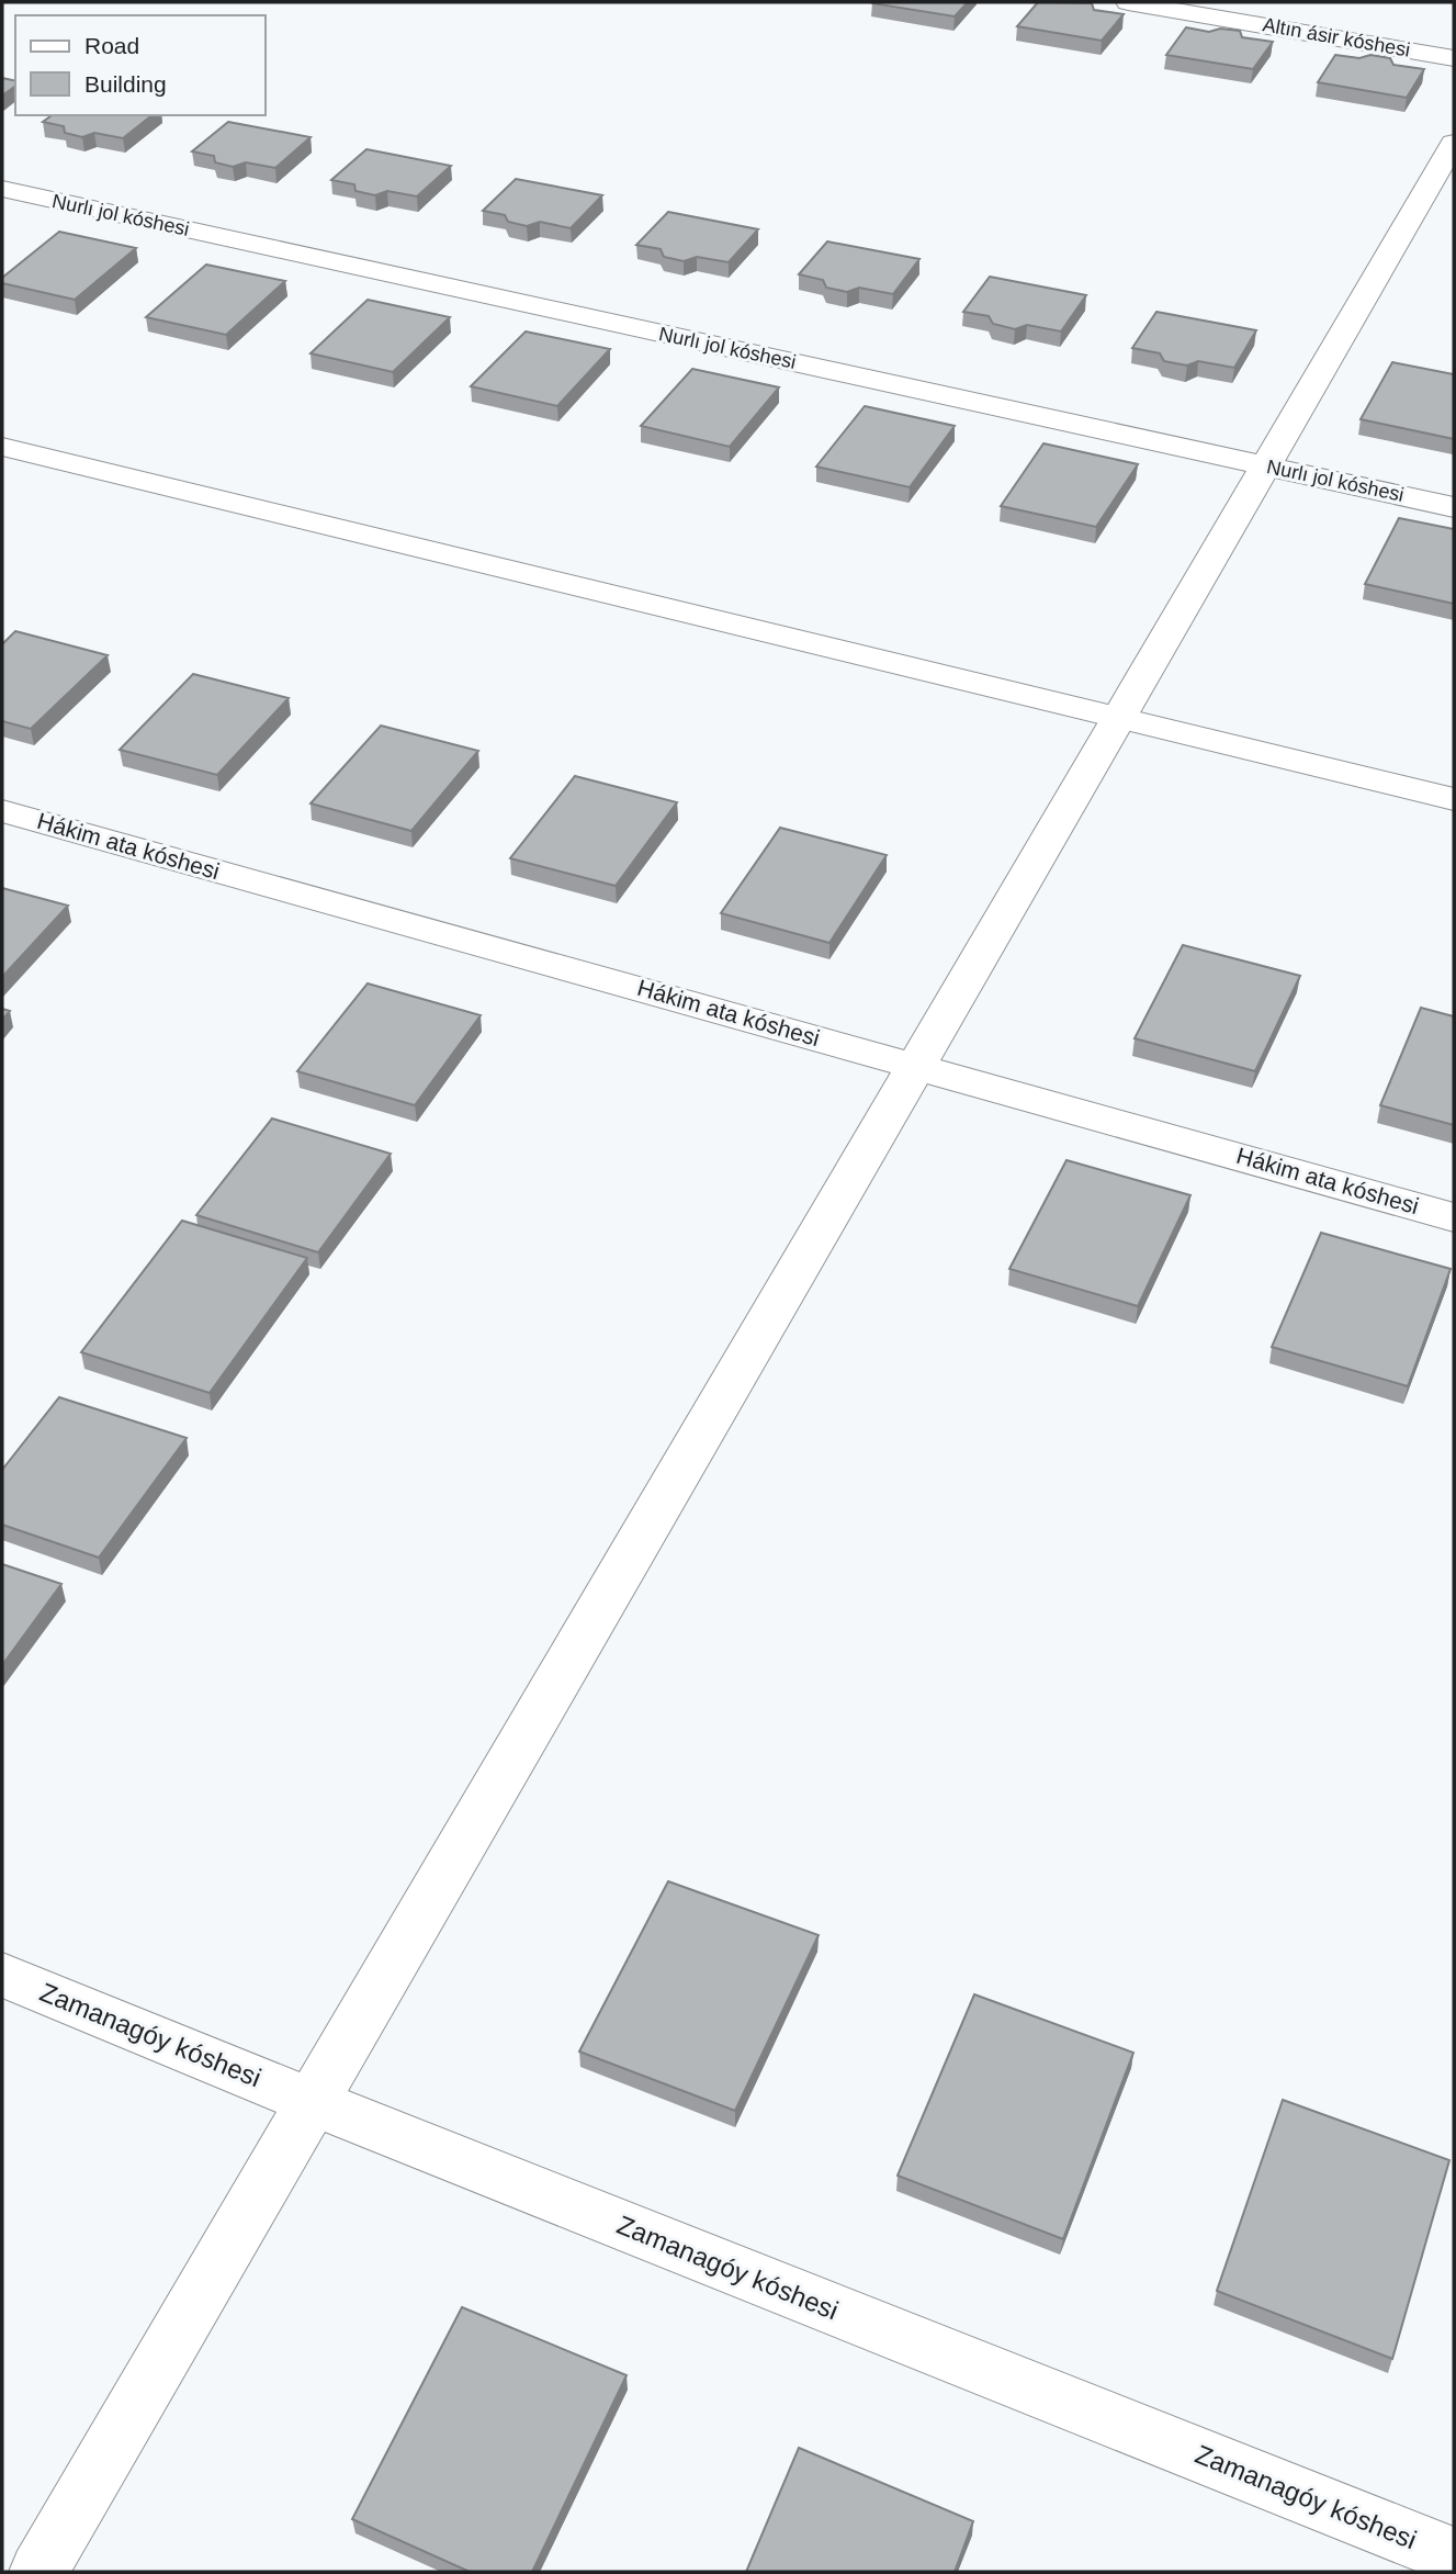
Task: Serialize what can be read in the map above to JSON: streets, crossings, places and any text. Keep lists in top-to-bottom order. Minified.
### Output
{"streets":{"street":["Altın ásir kóshesi","Nurlı jol kóshesi","Hákim ata kóshesi","Zamanagóy kóshesi"]},"legend":["Road","Building"]}
